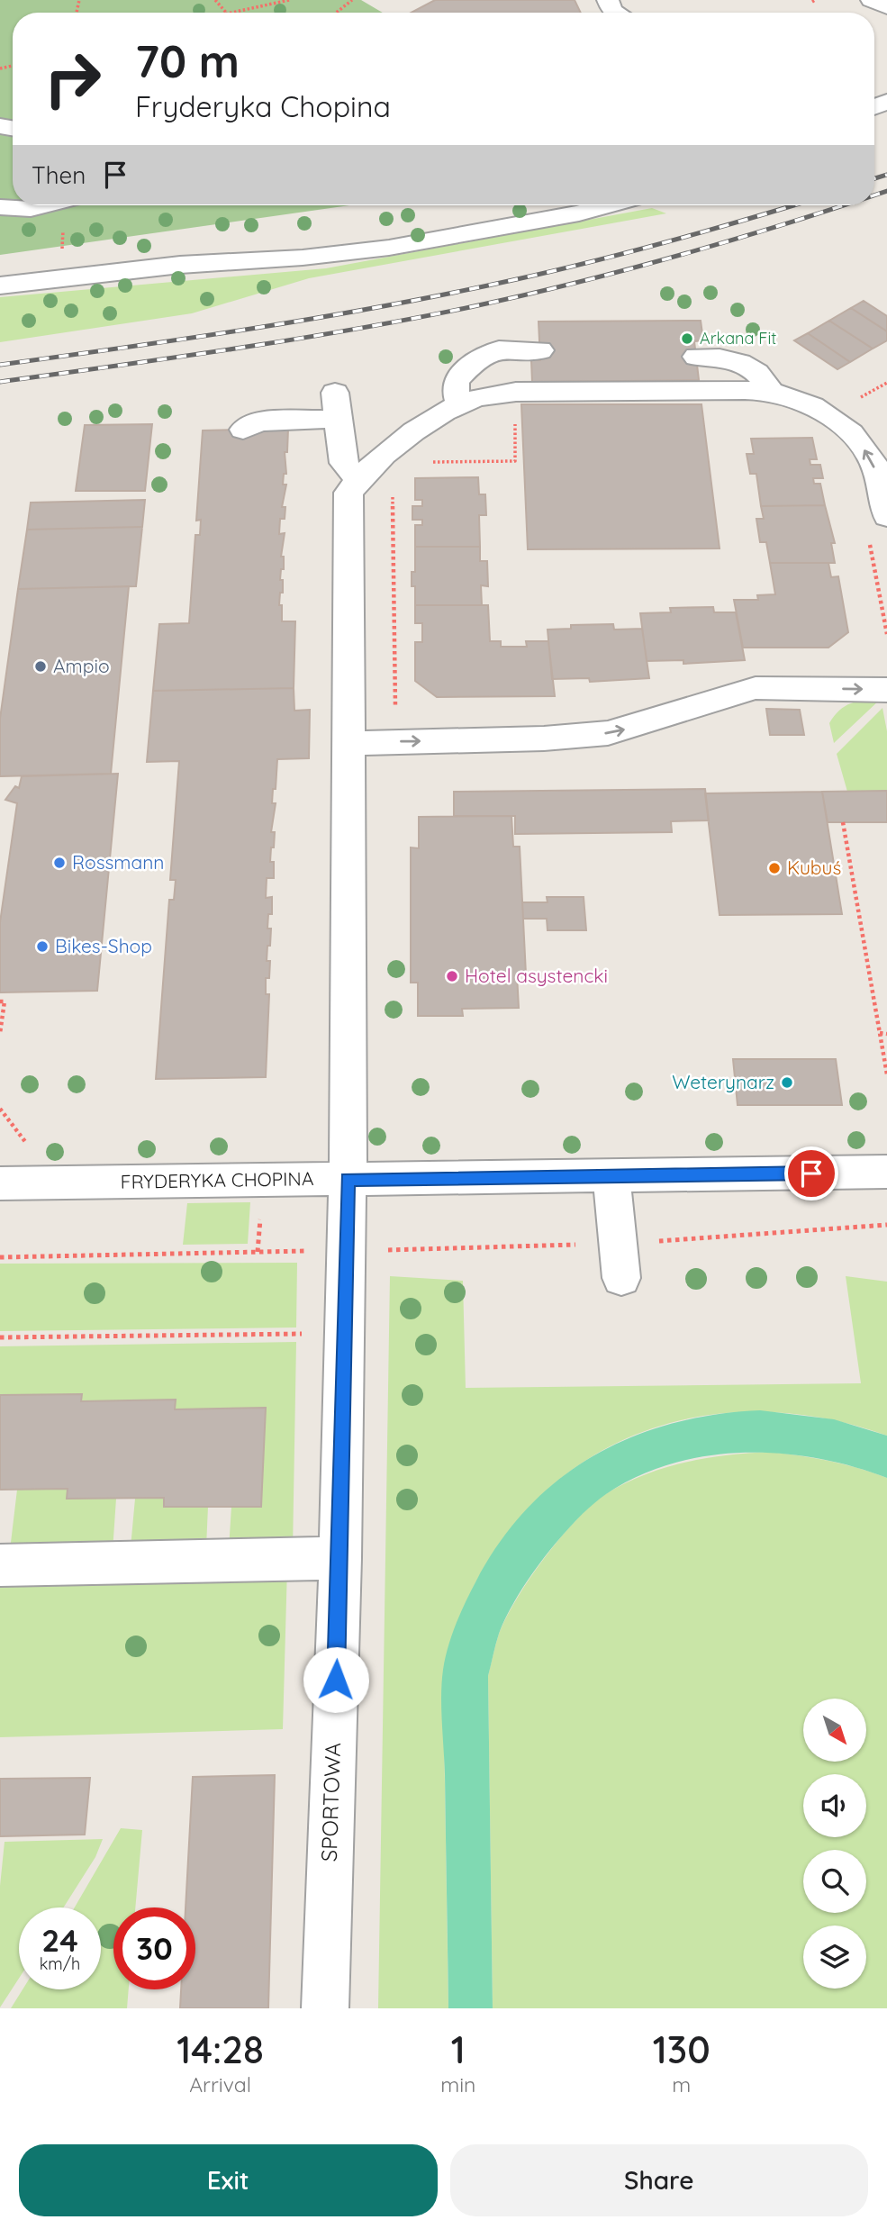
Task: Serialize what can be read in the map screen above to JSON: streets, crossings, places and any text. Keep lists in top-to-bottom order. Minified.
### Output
{"streets":{"street":["FRYDERYKA CHOPINA","SPORTOWA"]},"crossings":[["FRYDERYKA CHOPINA","SPORTOWA"]],"places":["Arkana Fit","Ampio","Rossmann","Kubuś","Bikes-Shop","Hotel asystencki","Weterynarz"],"north":"bottom right","page":{"turn":["70 m","Fryderyka Chopina"],"then":"Then","speed":"24 km/h","limit":"30","eta":["14:28","Arrival","1","min","130","m"],"buttons":["Exit","Share"]}}
